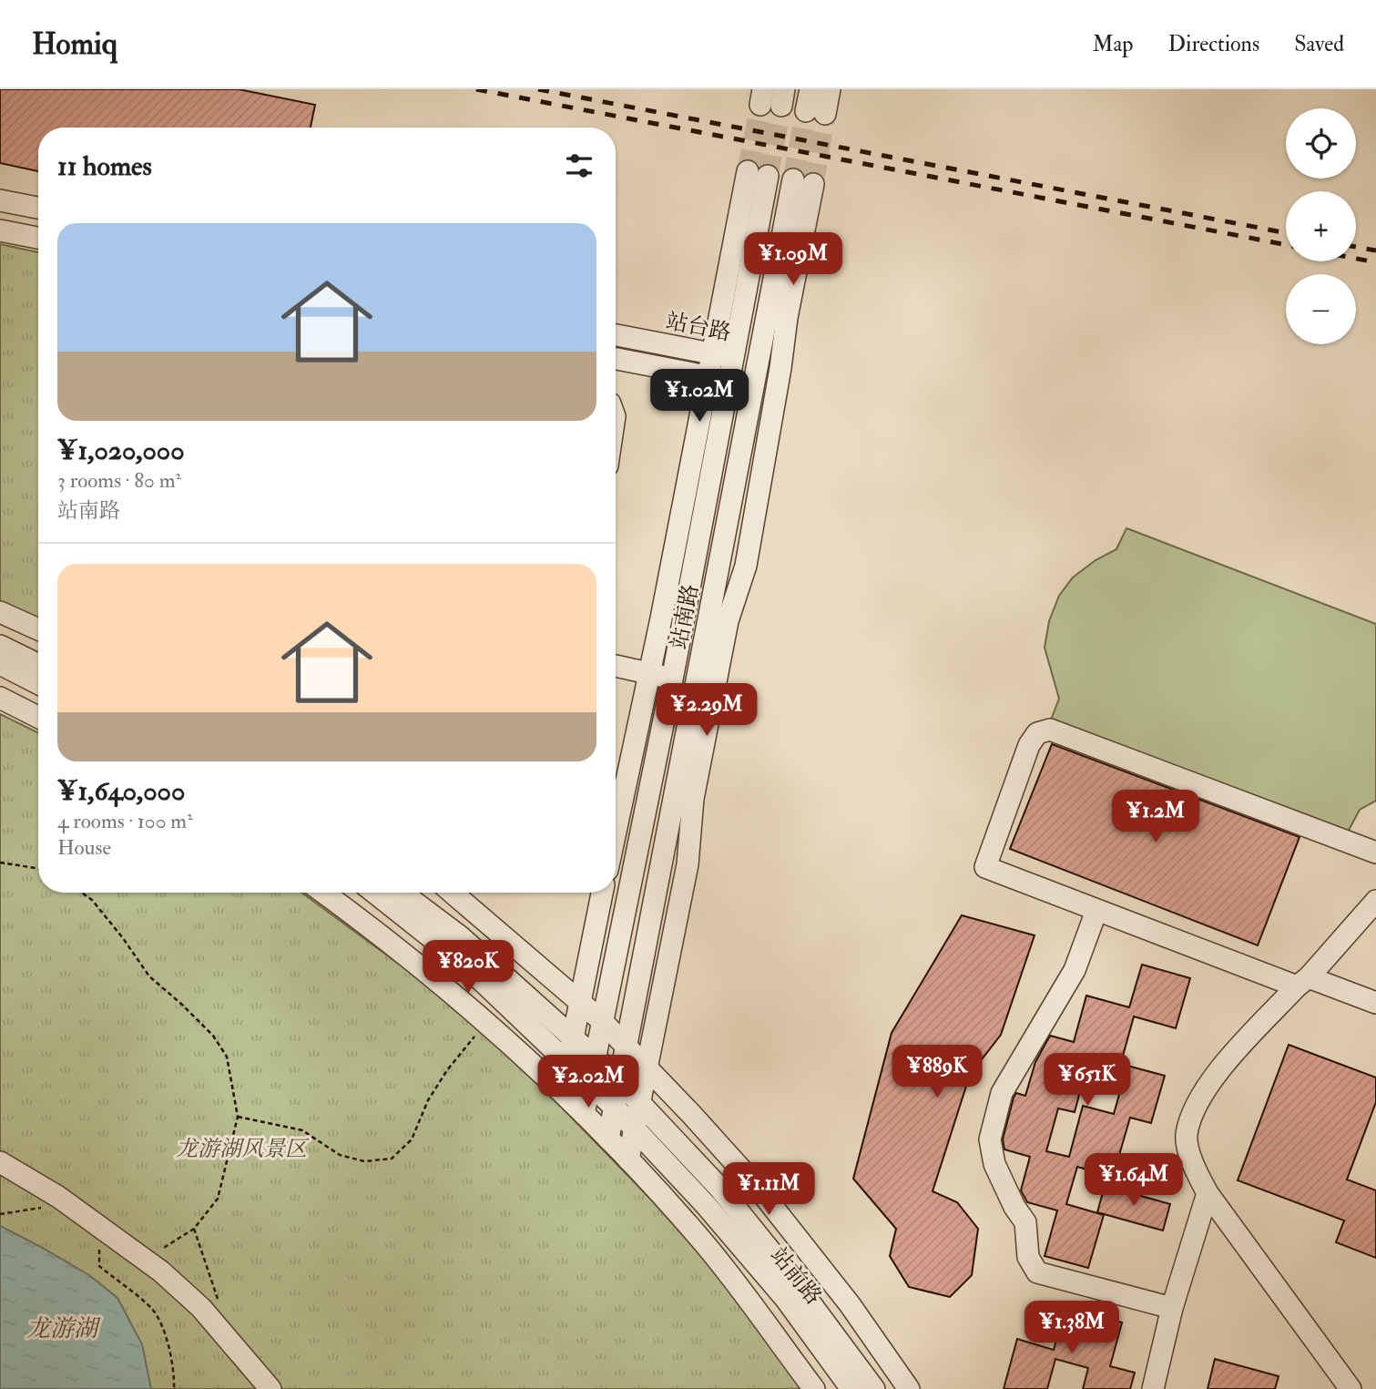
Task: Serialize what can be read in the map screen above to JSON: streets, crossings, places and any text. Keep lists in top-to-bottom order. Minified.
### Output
{"streets":{"street":["站台路","站南路","站前路"]},"crossings":[["站台路","站南路"],["站南路","站前路"]],"water":["龙游湖"],"parks":["龙游湖风景区"],"page":{"header":"Homiq","nav":["Map","Directions","Saved"],"map_buttons":["+","−"],"heading":"11 homes","list":[{"name":"¥1,020,000","note":"3 rooms · 80 m² · 站南路"},{"name":"¥1,640,000","note":"4 rooms · 100 m² · House"}],"price":["¥1.09M","¥1.02M","¥2.29M","¥1.2M","¥820K","¥889K","¥651K","¥2.02M","¥1.64M","¥1.11M","¥1.38M"]}}
